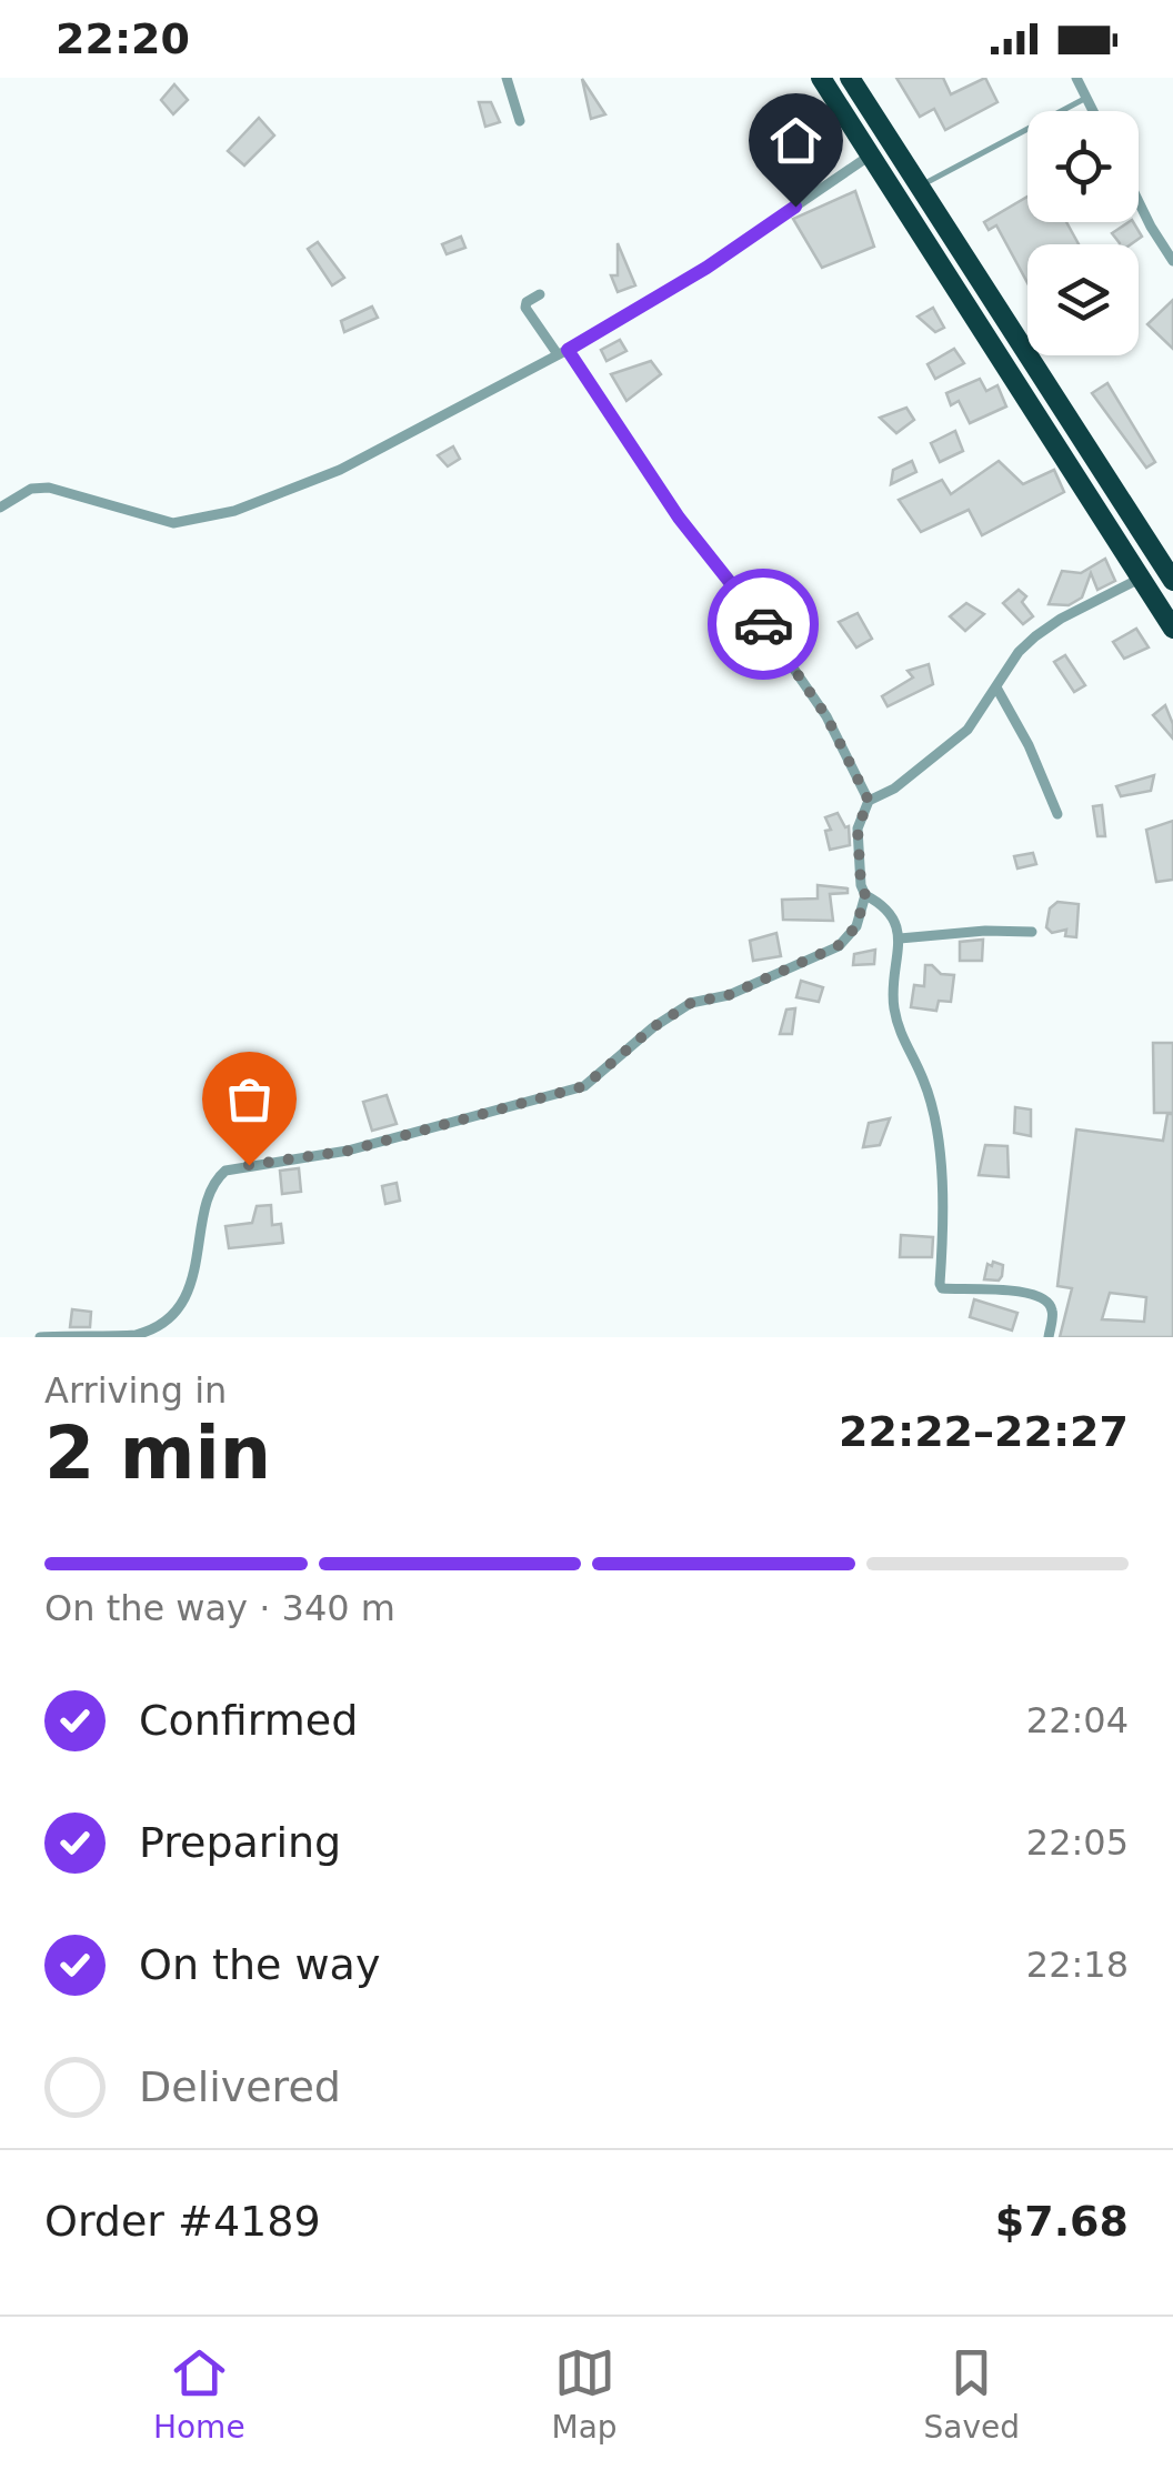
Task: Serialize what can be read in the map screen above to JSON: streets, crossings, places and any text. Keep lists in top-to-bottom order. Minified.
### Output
{"page":{"status":"22:20","heading":["2 min","Arriving in","22:22–22:27"],"panel":["Order #4189","$7.68"],"bar":"On the way · 340 m","list":[["Confirmed","22:04"],["Preparing","22:05"],["On the way","22:18"],"Delivered"],"tabs":["Home","Map","Saved"]}}
